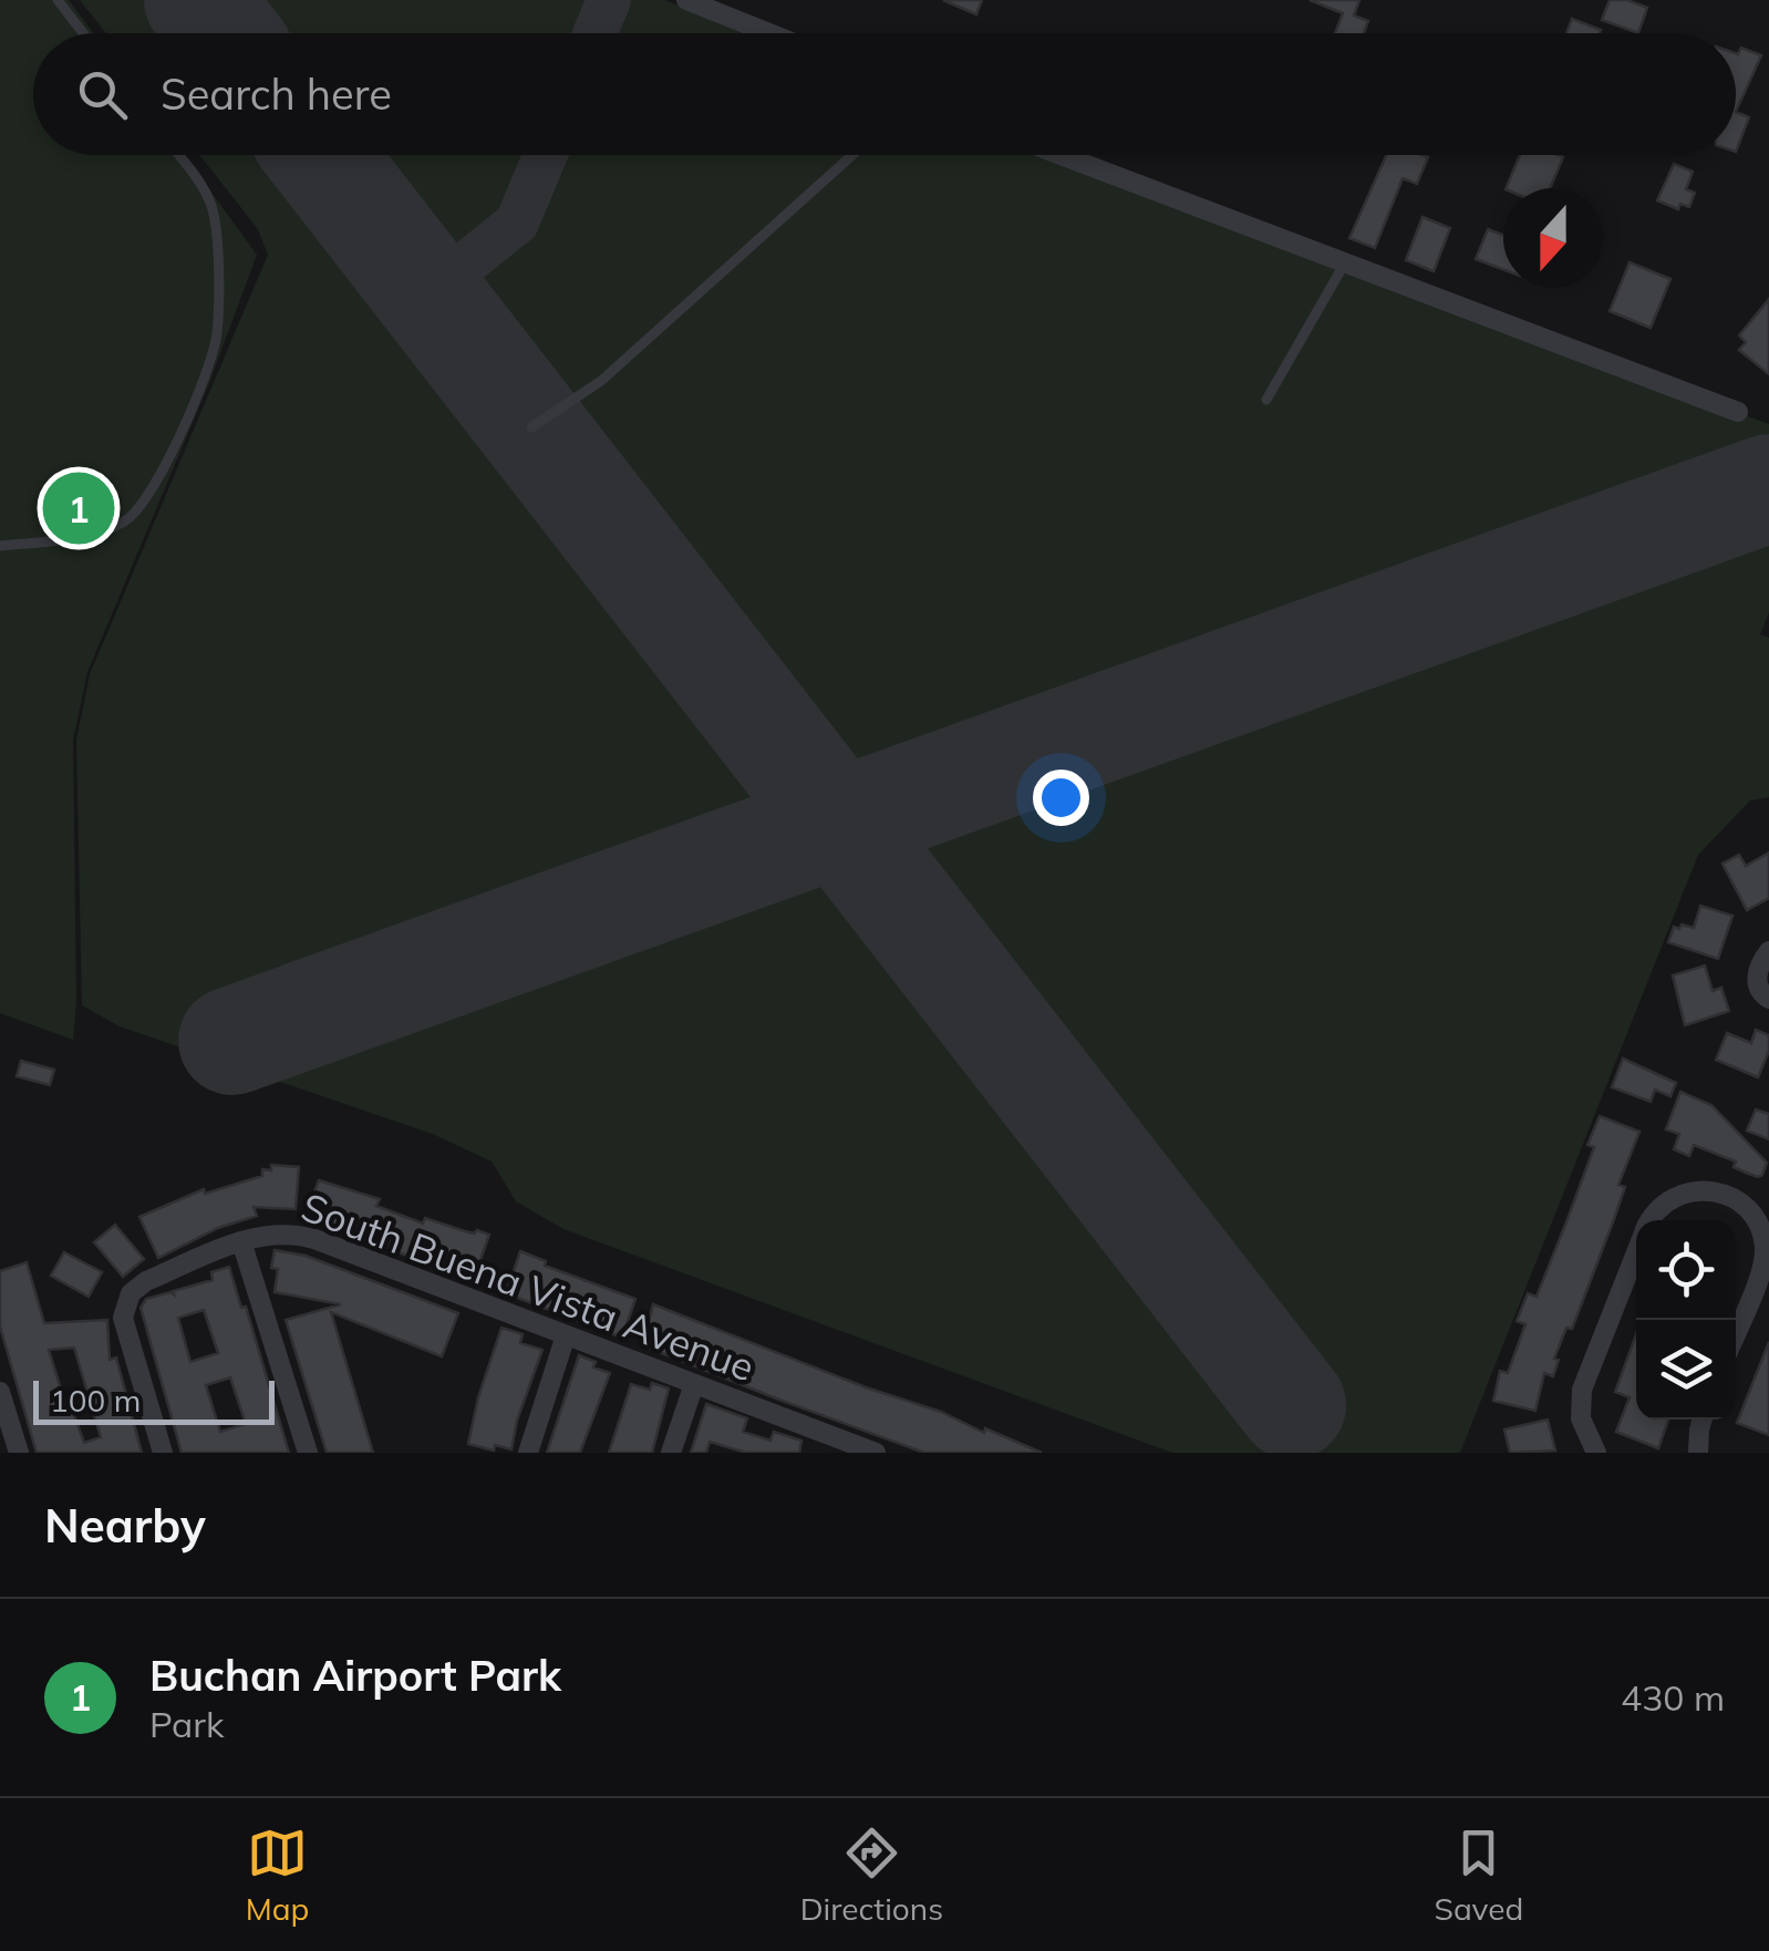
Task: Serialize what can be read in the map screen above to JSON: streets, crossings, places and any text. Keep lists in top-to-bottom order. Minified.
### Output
{"streets":{"street":["South Buena Vista Avenue"]},"scale_bar":"100 m","north":"bottom","page":{"search":"Search here","pins":"1","scale":"100 m","heading":"Nearby","list":[{"mark":"1","name":"Buchan Airport Park","note":"Park","value":"430 m"}],"nav":["Map","Directions","Saved"]}}
